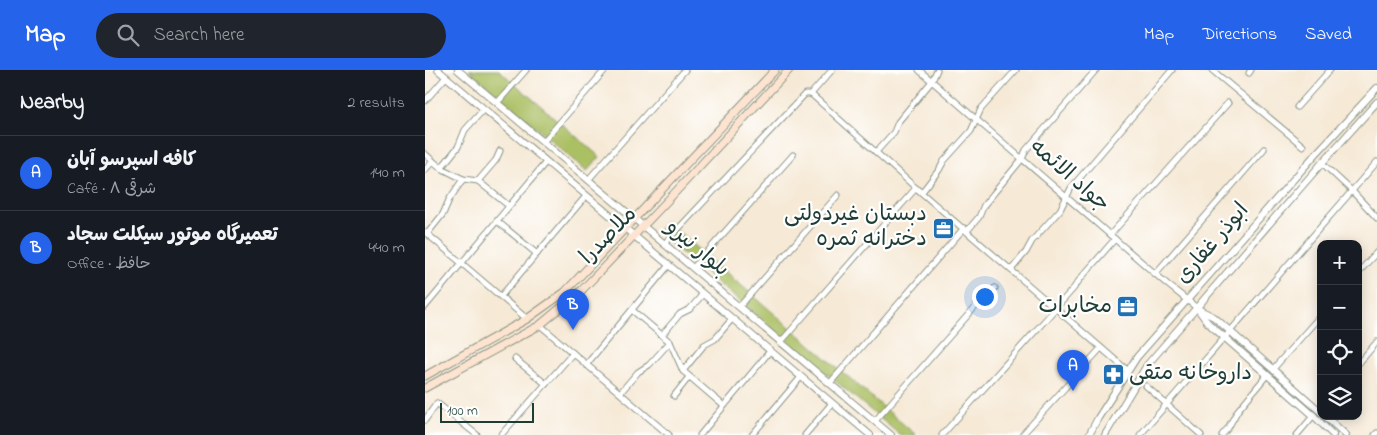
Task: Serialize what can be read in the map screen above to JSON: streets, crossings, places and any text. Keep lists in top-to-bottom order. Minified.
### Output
{"streets":{"main road":["ملاصدرا"],"street":["جواد الائمه","ابوذر غفاری","بلوار نیرو"]},"crossings":[["جواد الائمه","ابوذر غفاری"],["ملاصدرا","بلوار نیرو"]],"places":{"office":["دبستان غیردولتی دخترانه ثمره","مخابرات"],"pharmacy":["داروخانه متقی"]},"scale_bar":"100 m","page":{"header":"Map","search":"Search here","nav":["Map","Directions","Saved"],"heading":["Nearby","2 results"],"list":[{"mark":"A","name":"کافه اسپرسو آبان","note":"Café · ۸ شرقی","value":"140 m"},{"mark":"B","name":"تعمیرگاه موتور سیکلت سجاد","note":"Office · حافظ","value":"440 m"}],"map_buttons":["+","−"],"pins":["B","A"],"scale":"100 m"}}
